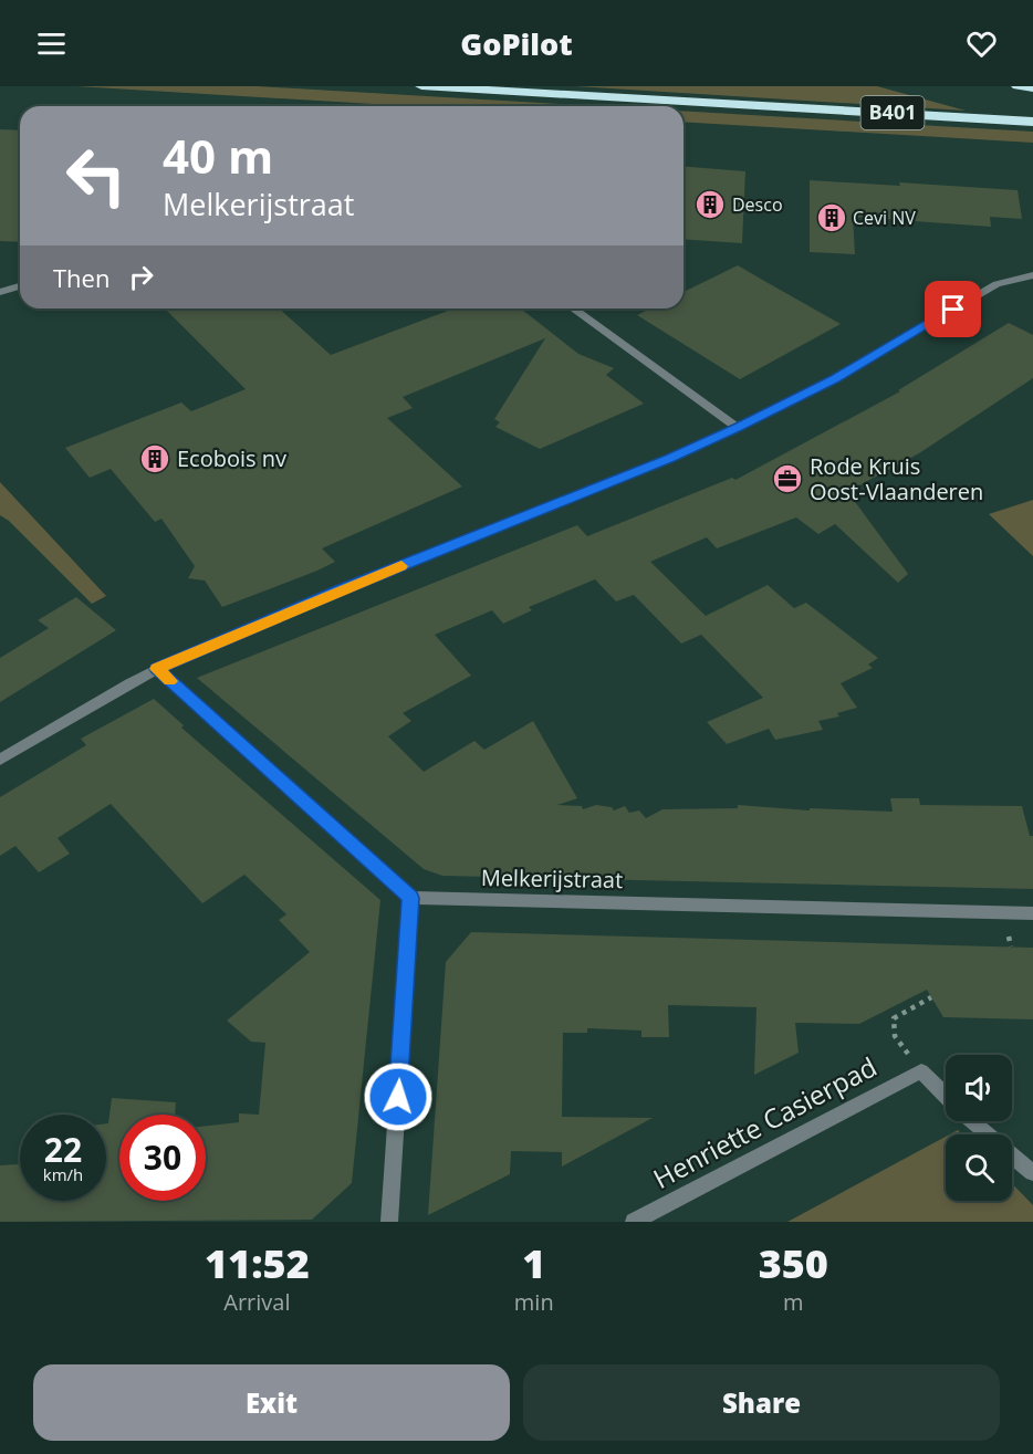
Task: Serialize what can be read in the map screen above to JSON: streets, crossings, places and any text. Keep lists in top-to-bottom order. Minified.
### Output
{"streets":{"highway":["B401"],"street":["Melkerijstraat","Henriette Casierpad"]},"places":{"building":["Desco","Cevi NV","Ecobois nv"],"office":["Rode Kruis Oost-Vlaanderen"]},"page":{"header":"GoPilot","turn":["40 m","Melkerijstraat"],"then":"Then","speed":"22 km/h","limit":"30","eta":["11:52","Arrival","1","min","350","m"],"buttons":["Exit","Share"]}}
